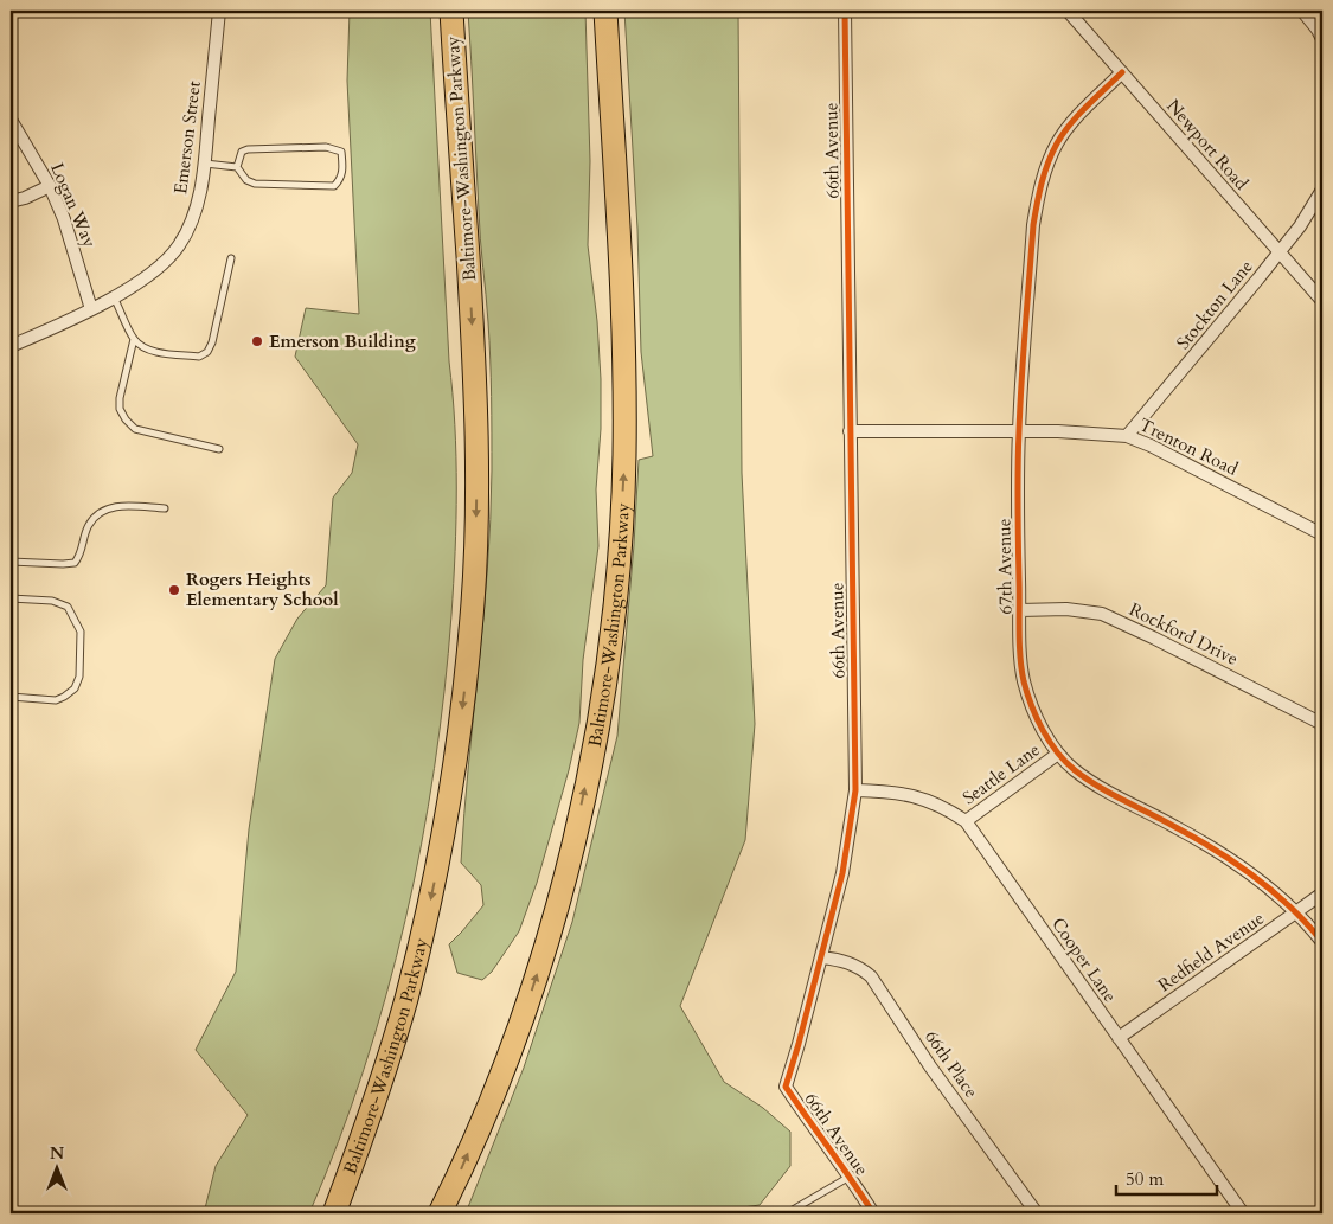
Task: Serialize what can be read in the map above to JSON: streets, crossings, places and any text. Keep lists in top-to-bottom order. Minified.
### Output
{"streets":{"highway":["Baltimore-Washington Parkway"],"street":["Emerson Street","Newport Road","66th Avenue","Logan Way","Stockton Lane","Trenton Road","67th Avenue","Rockford Drive","Seattle Lane","Redfield Avenue","Cooper Lane","66th Place"]},"crossings":[["Emerson Street","Logan Way"],["Newport Road","Stockton Lane"],["Newport Road","67th Avenue"],["66th Avenue","Trenton Road"],["66th Avenue","Cooper Lane"],["66th Avenue","66th Place"],["Stockton Lane","Trenton Road"],["Trenton Road","67th Avenue"],["67th Avenue","Rockford Drive"],["67th Avenue","Seattle Lane"],["67th Avenue","Redfield Avenue"],["Seattle Lane","Cooper Lane"],["Redfield Avenue","Cooper Lane"]],"places":["Emerson Building","Rogers Heights Elementary School"],"scale_bar":"50 m","north":"top"}
